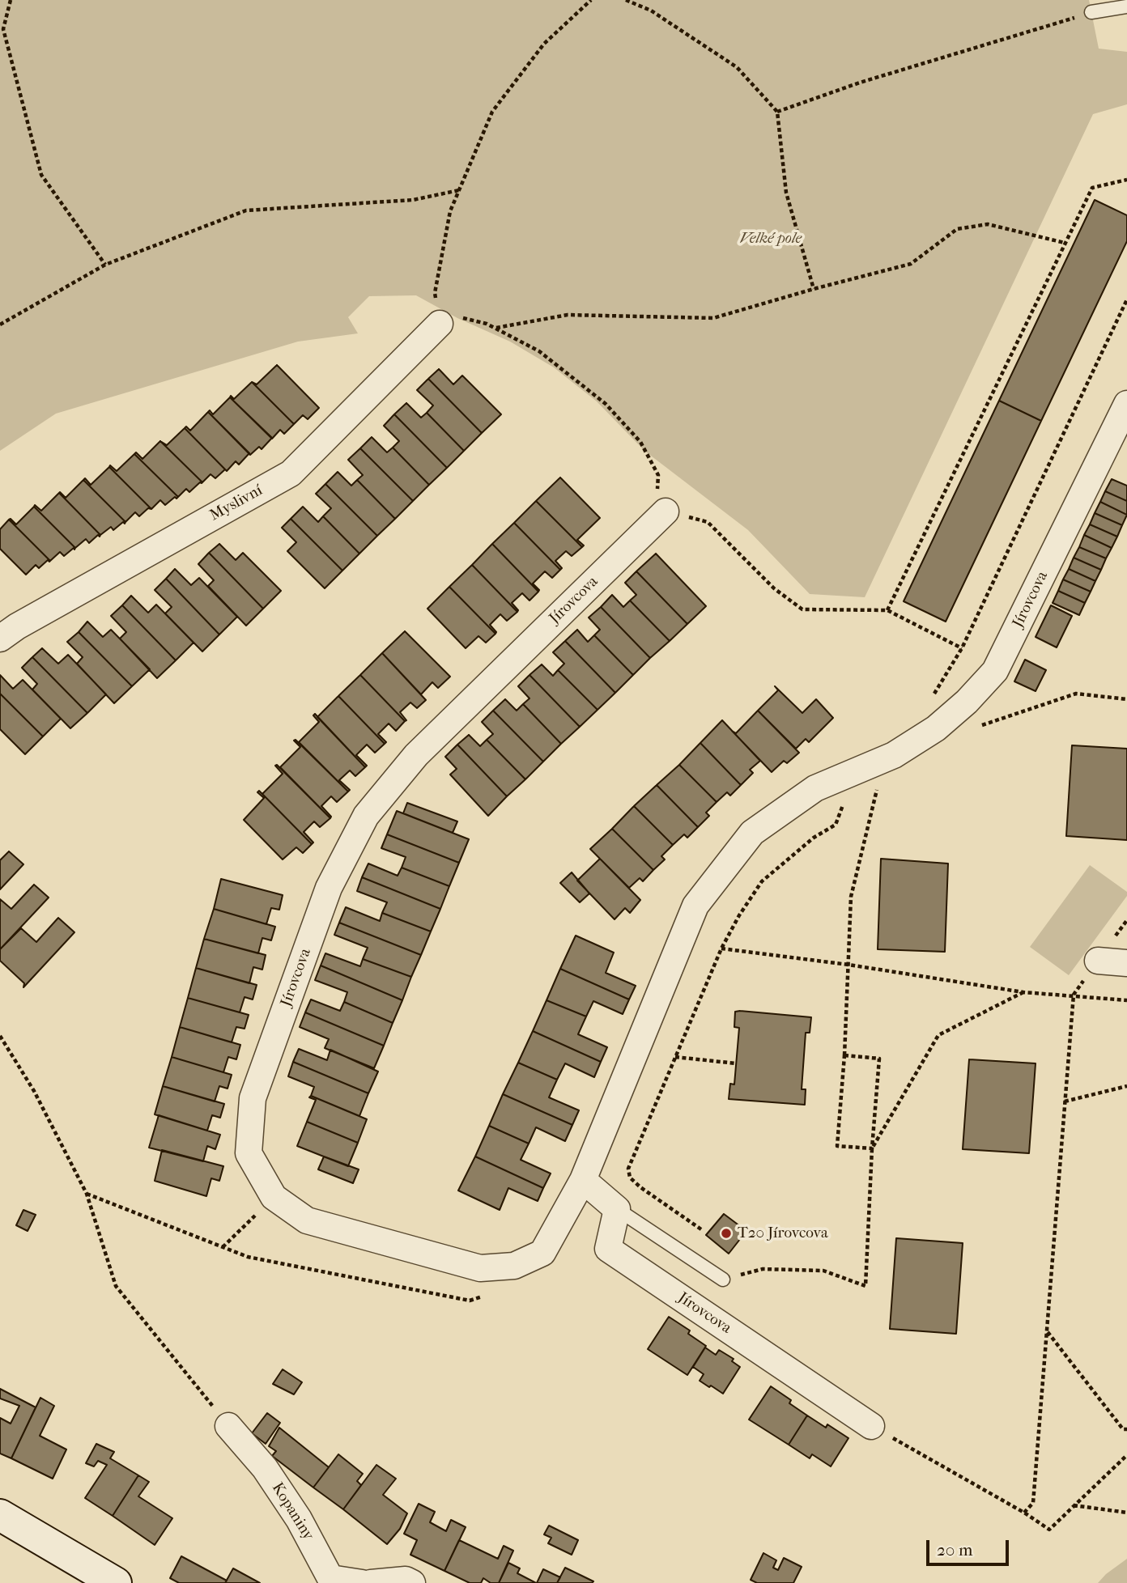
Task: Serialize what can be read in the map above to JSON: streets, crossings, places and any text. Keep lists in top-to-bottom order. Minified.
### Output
{"streets":{"street":["Myslivní","Jírovcova","Kopaniny"]},"parks":["Velké pole"],"places":["T20 Jírovcova"],"scale_bar":"20 m"}
